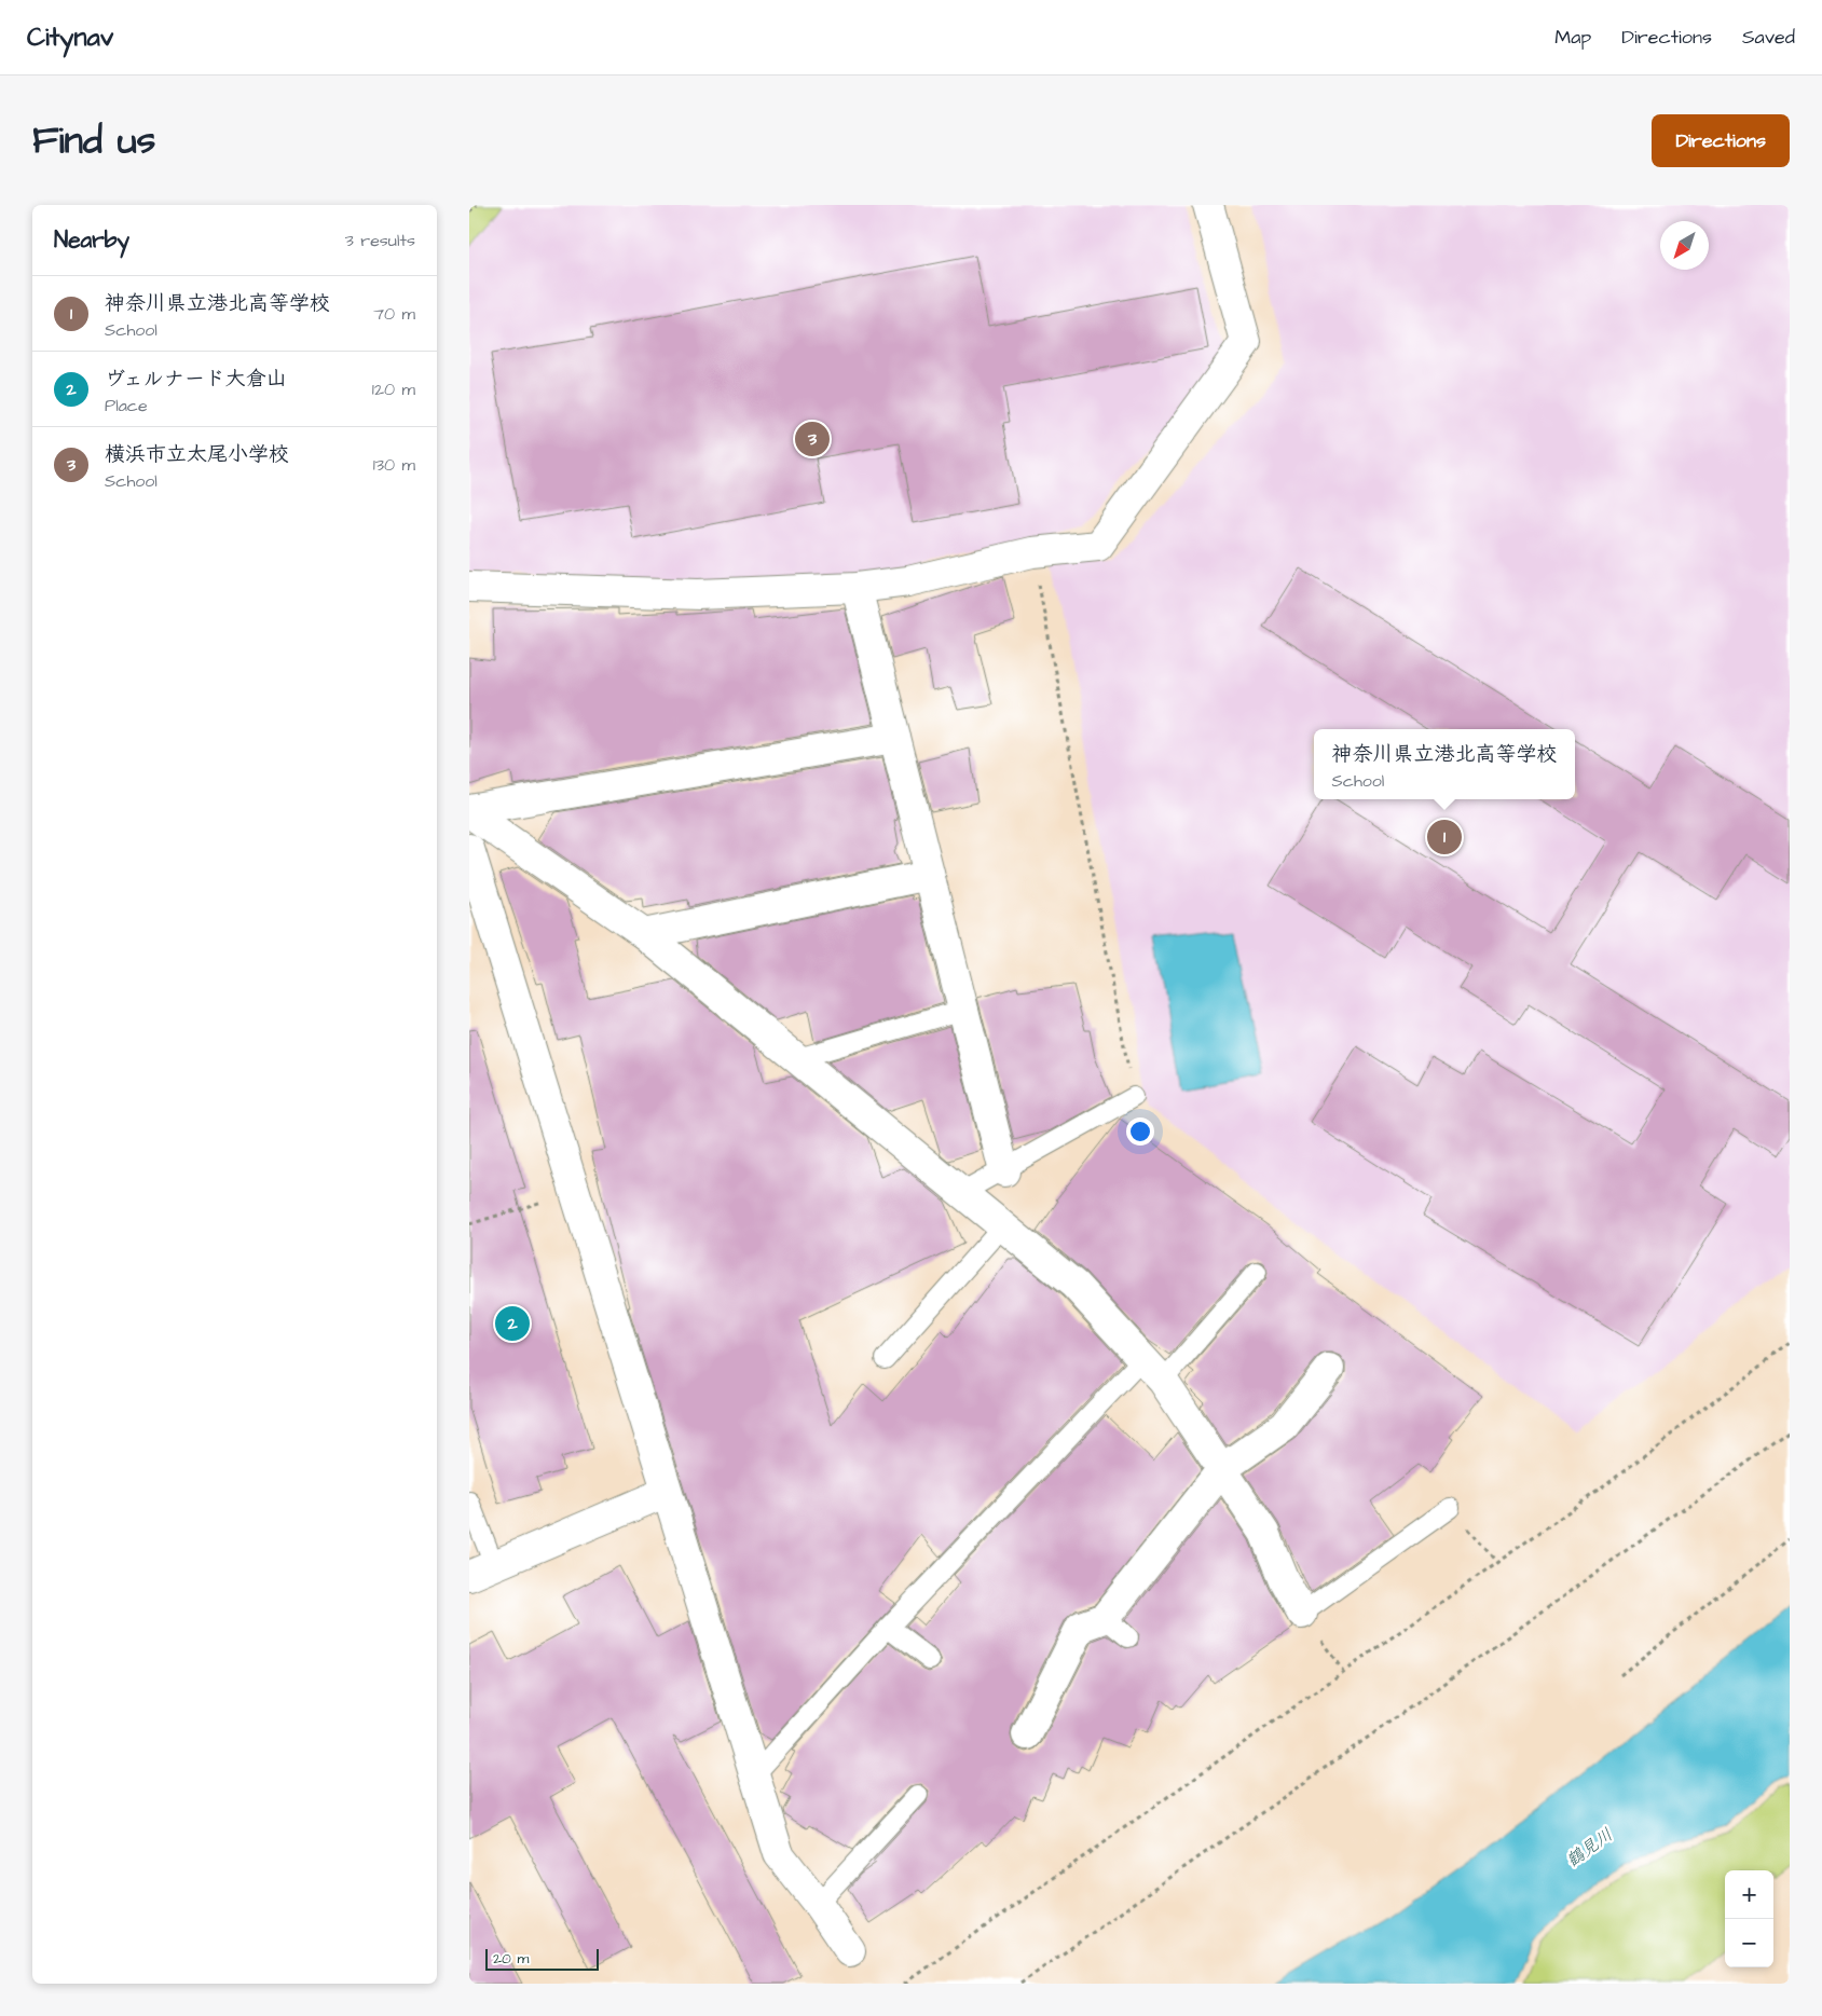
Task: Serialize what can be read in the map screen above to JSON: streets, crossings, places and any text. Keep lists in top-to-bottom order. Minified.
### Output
{"water":["鶴見川"],"scale_bar":"20 m","north":"bottom left","page":{"header":"Citynav","nav":["Map","Directions","Saved"],"title":"Find us","buttons":"Directions","heading":["Nearby","3 results"],"list":[{"mark":"1","name":"神奈川県立港北高等学校","note":"School","value":"70 m"},{"mark":"2","name":"ヴェルナード大倉山","note":"Place","value":"120 m"},{"mark":"3","name":"横浜市立太尾小学校","note":"School","value":"130 m"}],"pins":["3","1","2"],"popup":["神奈川県立港北高等学校","School"],"map_buttons":["+","−"],"scale":"20 m"}}
